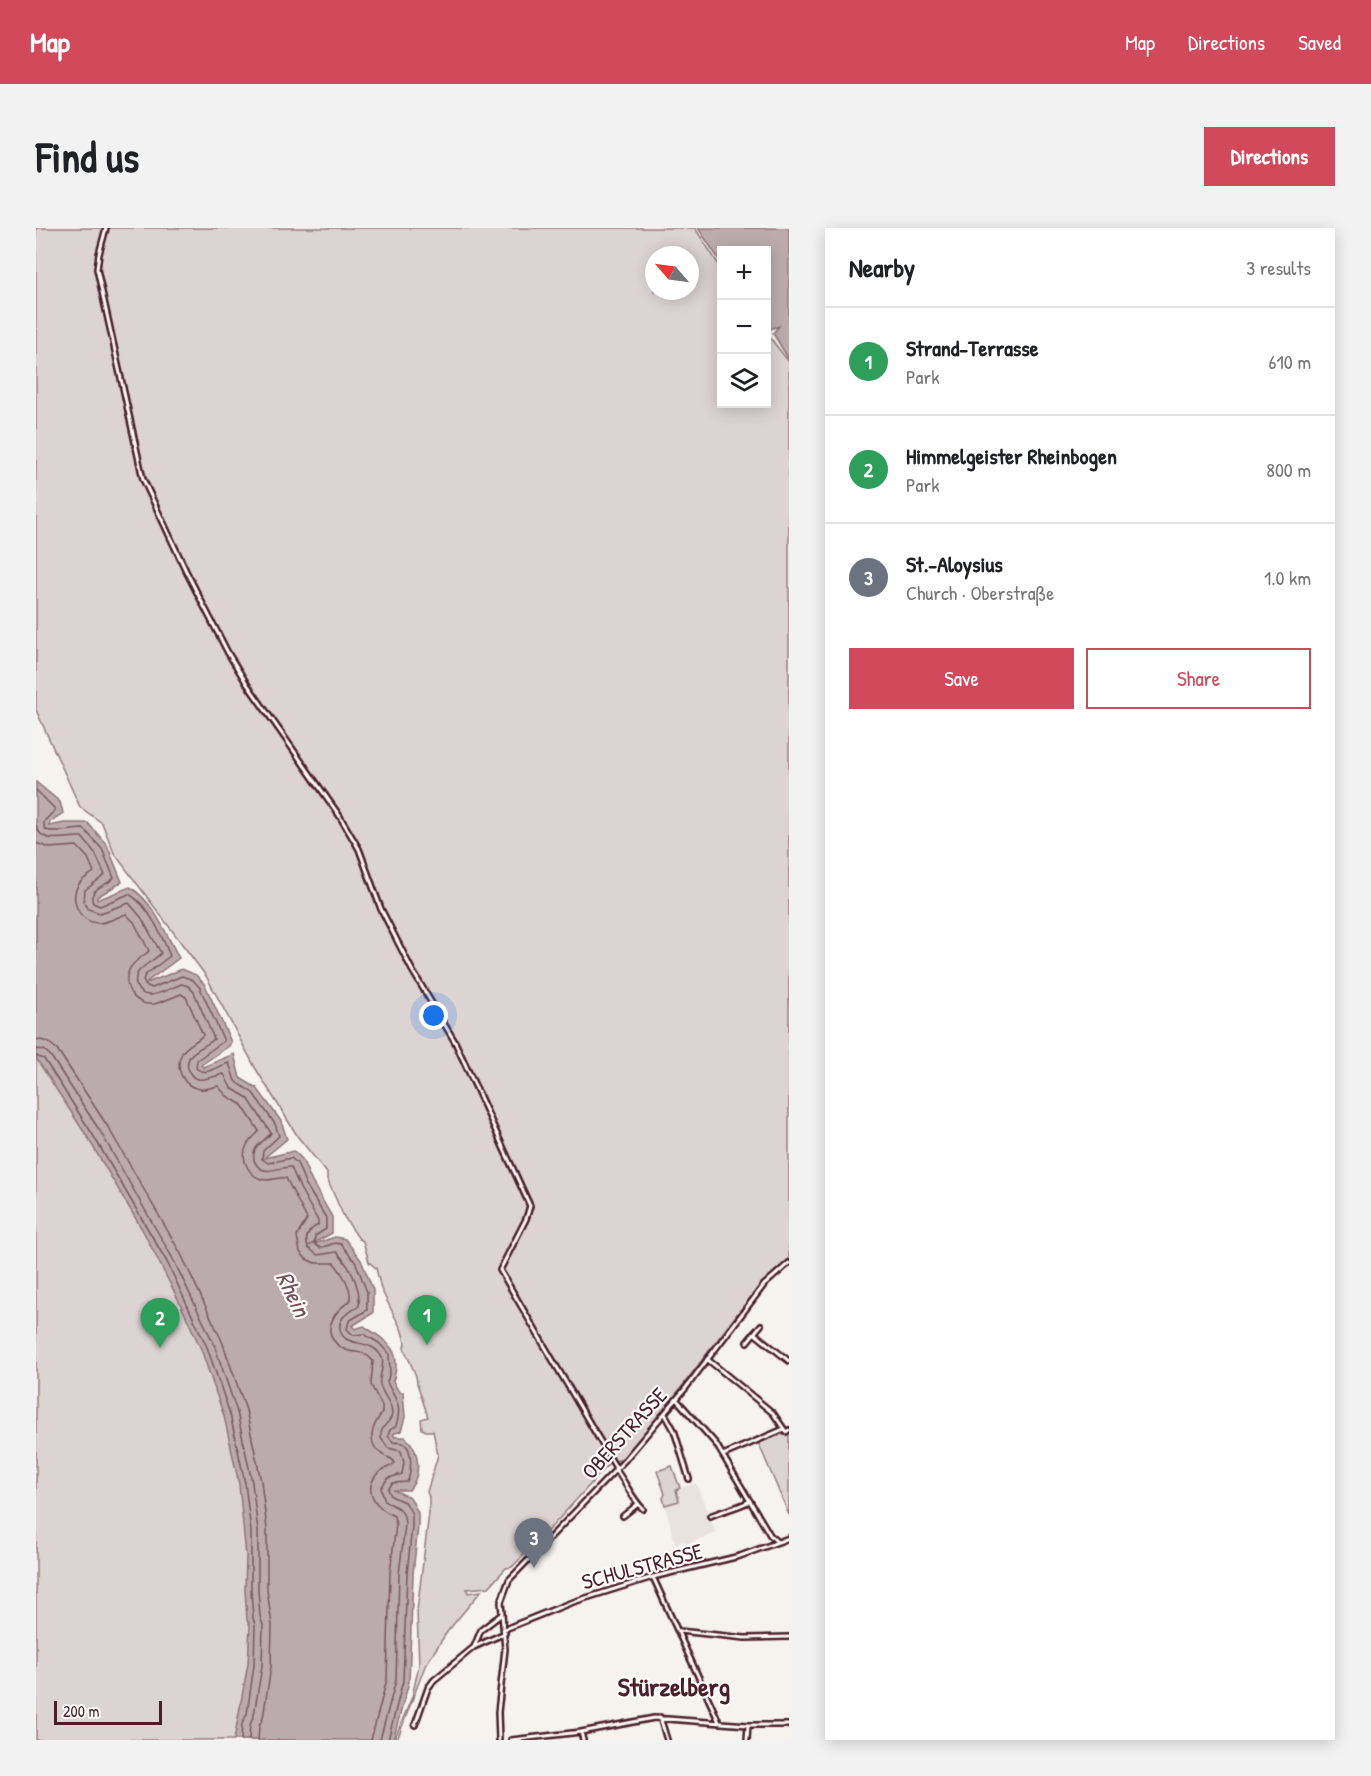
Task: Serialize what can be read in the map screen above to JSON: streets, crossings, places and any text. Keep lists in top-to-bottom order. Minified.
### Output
{"streets":{"street":["OBERSTRASSE","SCHULSTRASSE"]},"crossings":[["OBERSTRASSE","SCHULSTRASSE"]],"districts":["Stürzelberg"],"water":["Rhein"],"scale_bar":"200 m","north":"top left","page":{"header":"Map","nav":["Map","Directions","Saved"],"buttons":["Directions",["Save","Share"]],"title":"Find us","heading":["Nearby","3 results"],"map_buttons":["+","−"],"list":[{"mark":"1","name":"Strand-Terrasse","note":"Park","value":"610 m"},{"mark":"2","name":"Himmelgeister Rheinbogen","note":"Park","value":"800 m"},{"mark":"3","name":"St.-Aloysius","note":"Church · Oberstraße","value":"1.0 km"}],"pins":["1","2","3"],"scale":"200 m"}}
